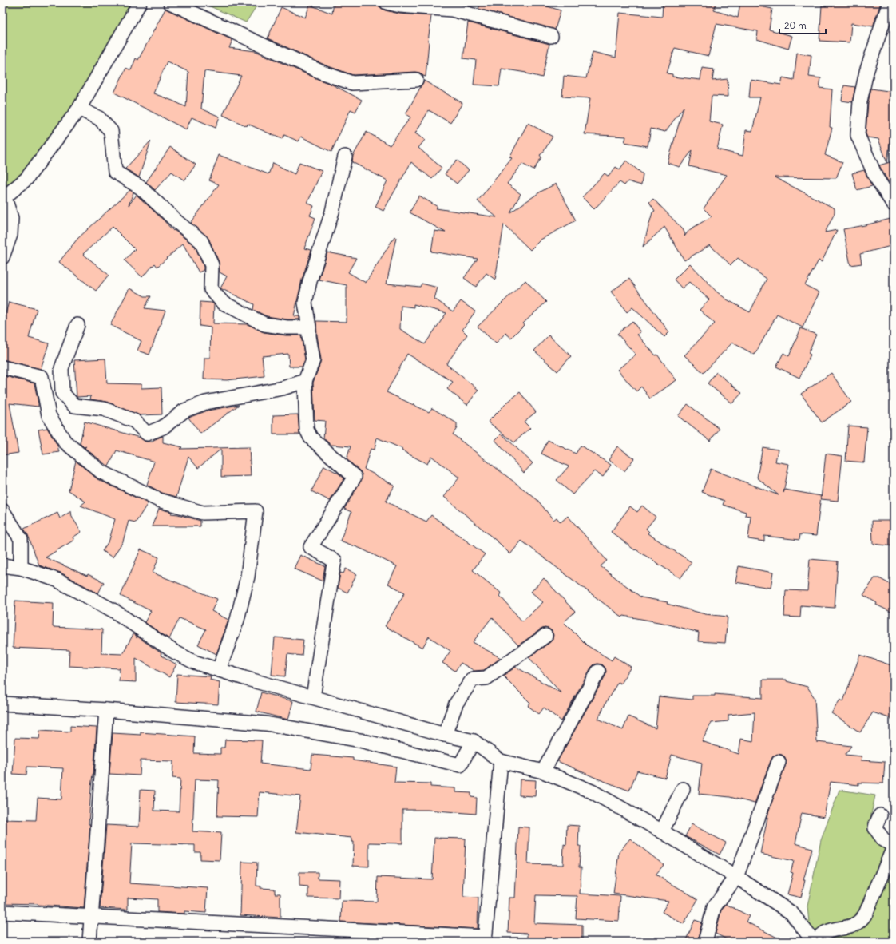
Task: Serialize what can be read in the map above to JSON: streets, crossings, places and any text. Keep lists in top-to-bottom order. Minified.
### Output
{"scale_bar":"20 m"}
